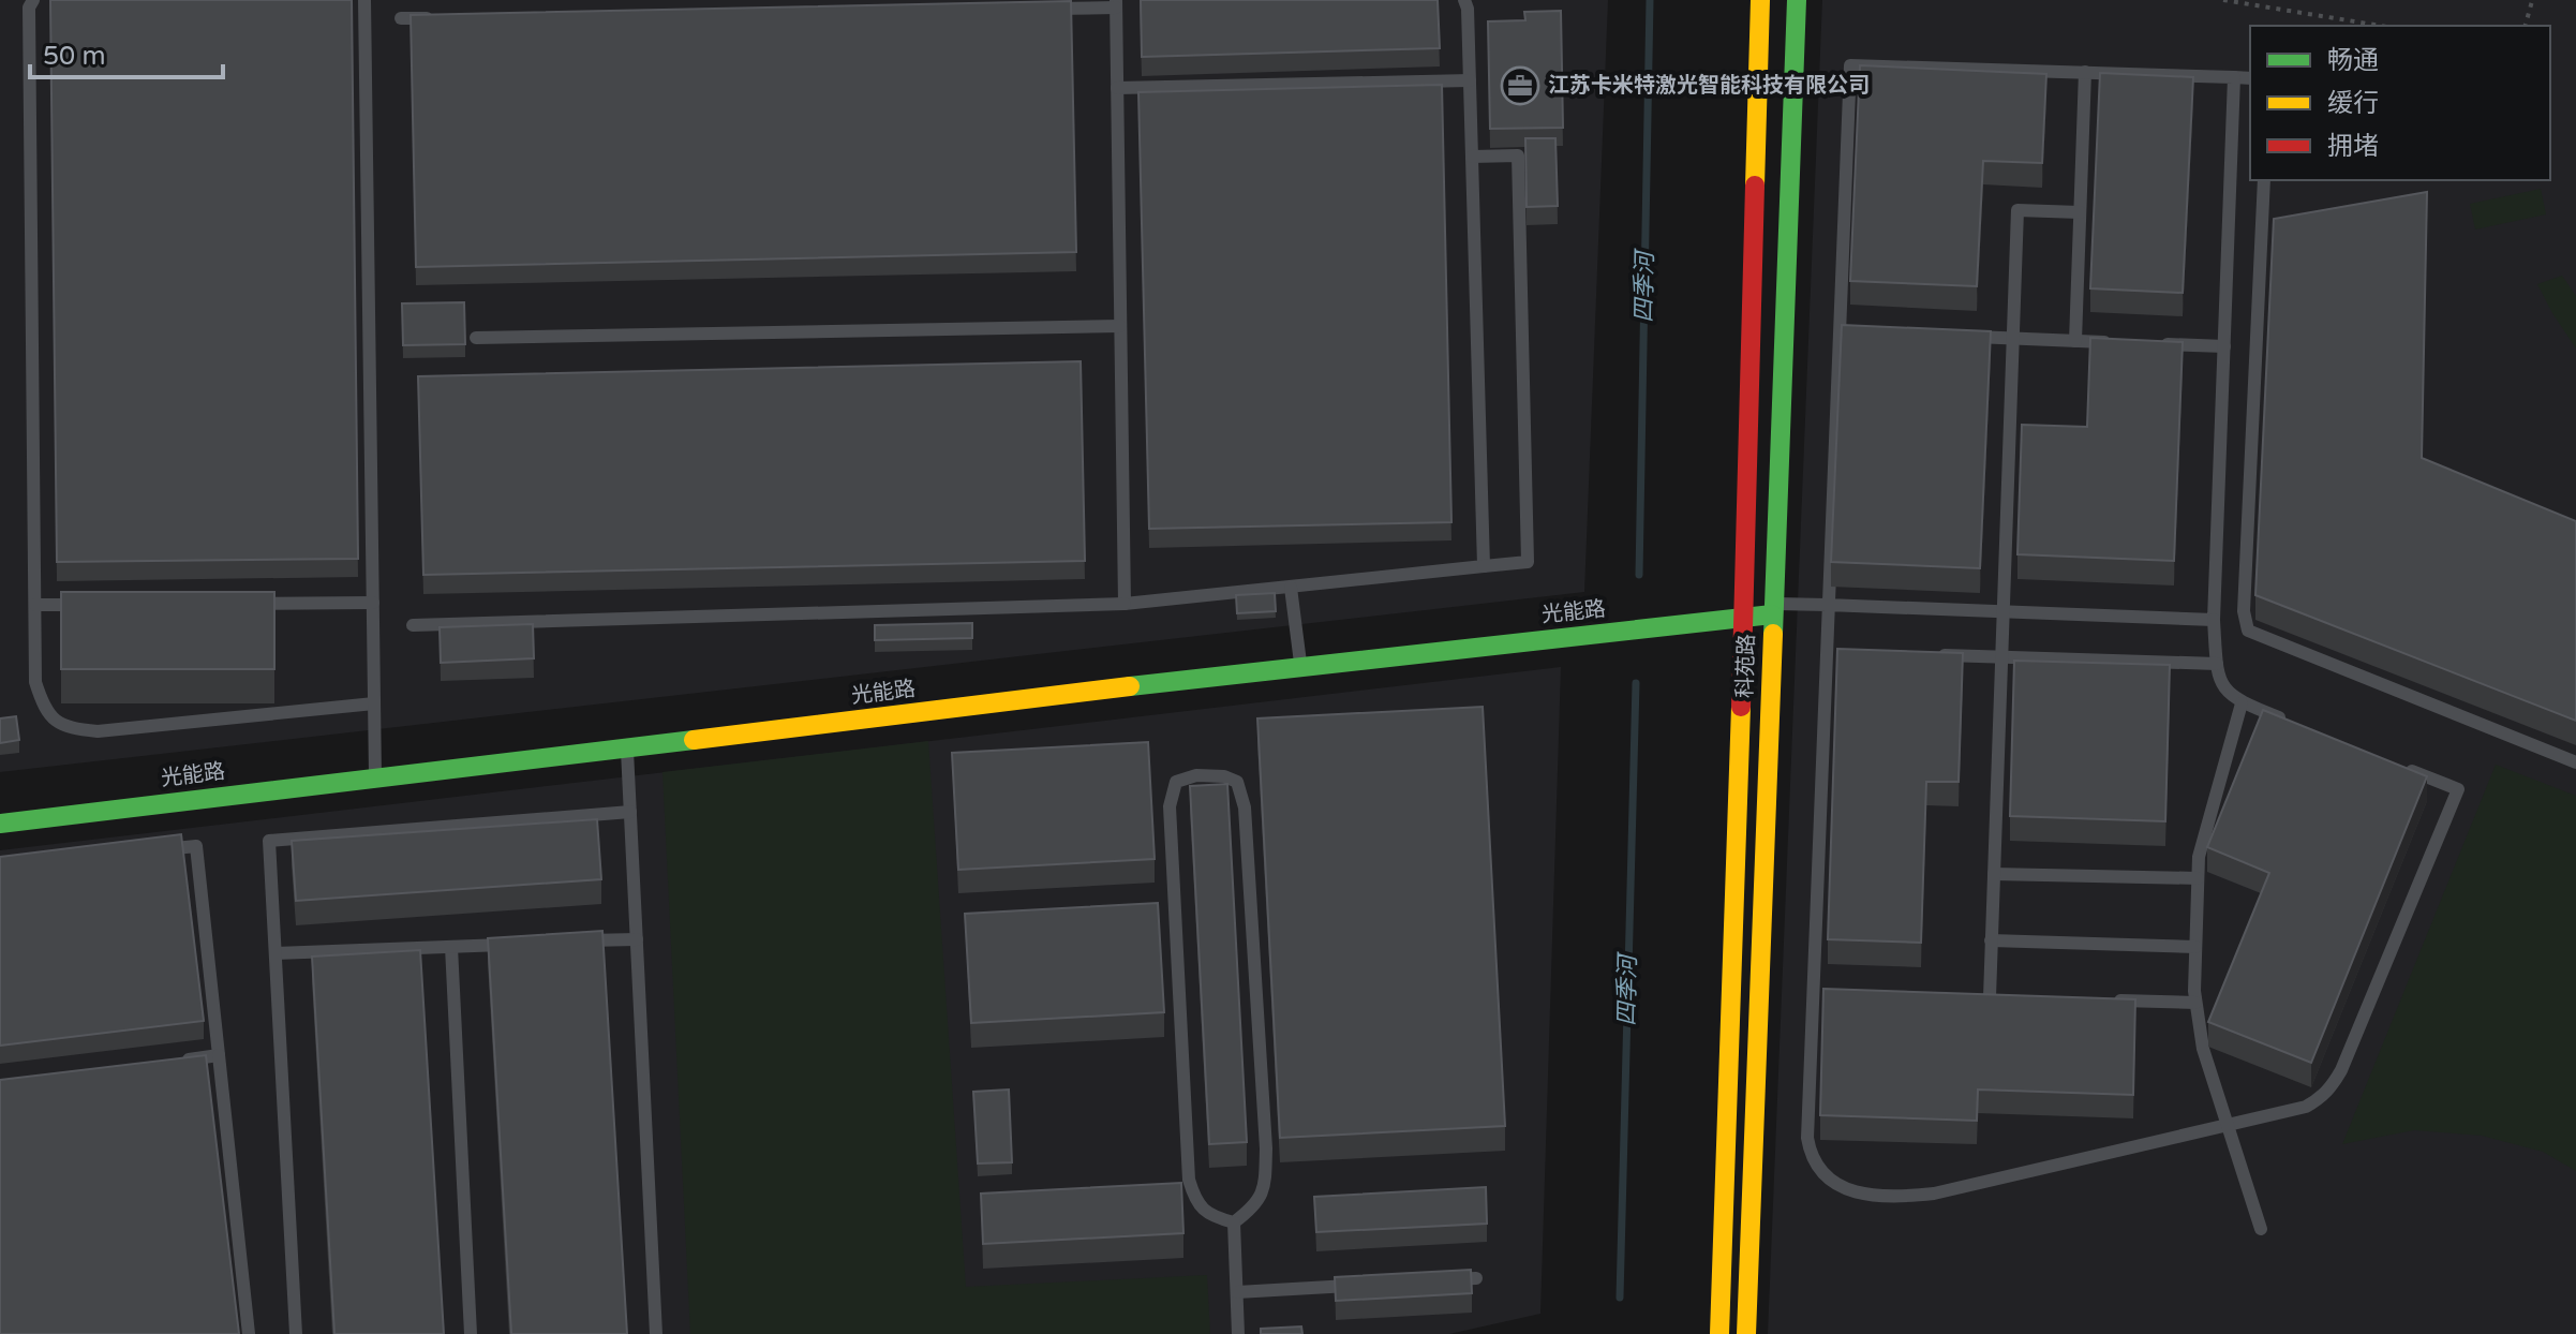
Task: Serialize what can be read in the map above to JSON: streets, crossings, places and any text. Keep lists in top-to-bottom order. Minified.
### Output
{"streets":{"street":["光能路","科苑路"]},"crossings":[["光能路","科苑路"]],"water":["四季河"],"places":{"office":["江苏卡米特激光智能科技有限公司"]},"legend":["畅通","缓行","拥堵"],"scale_bar":"50 m"}
